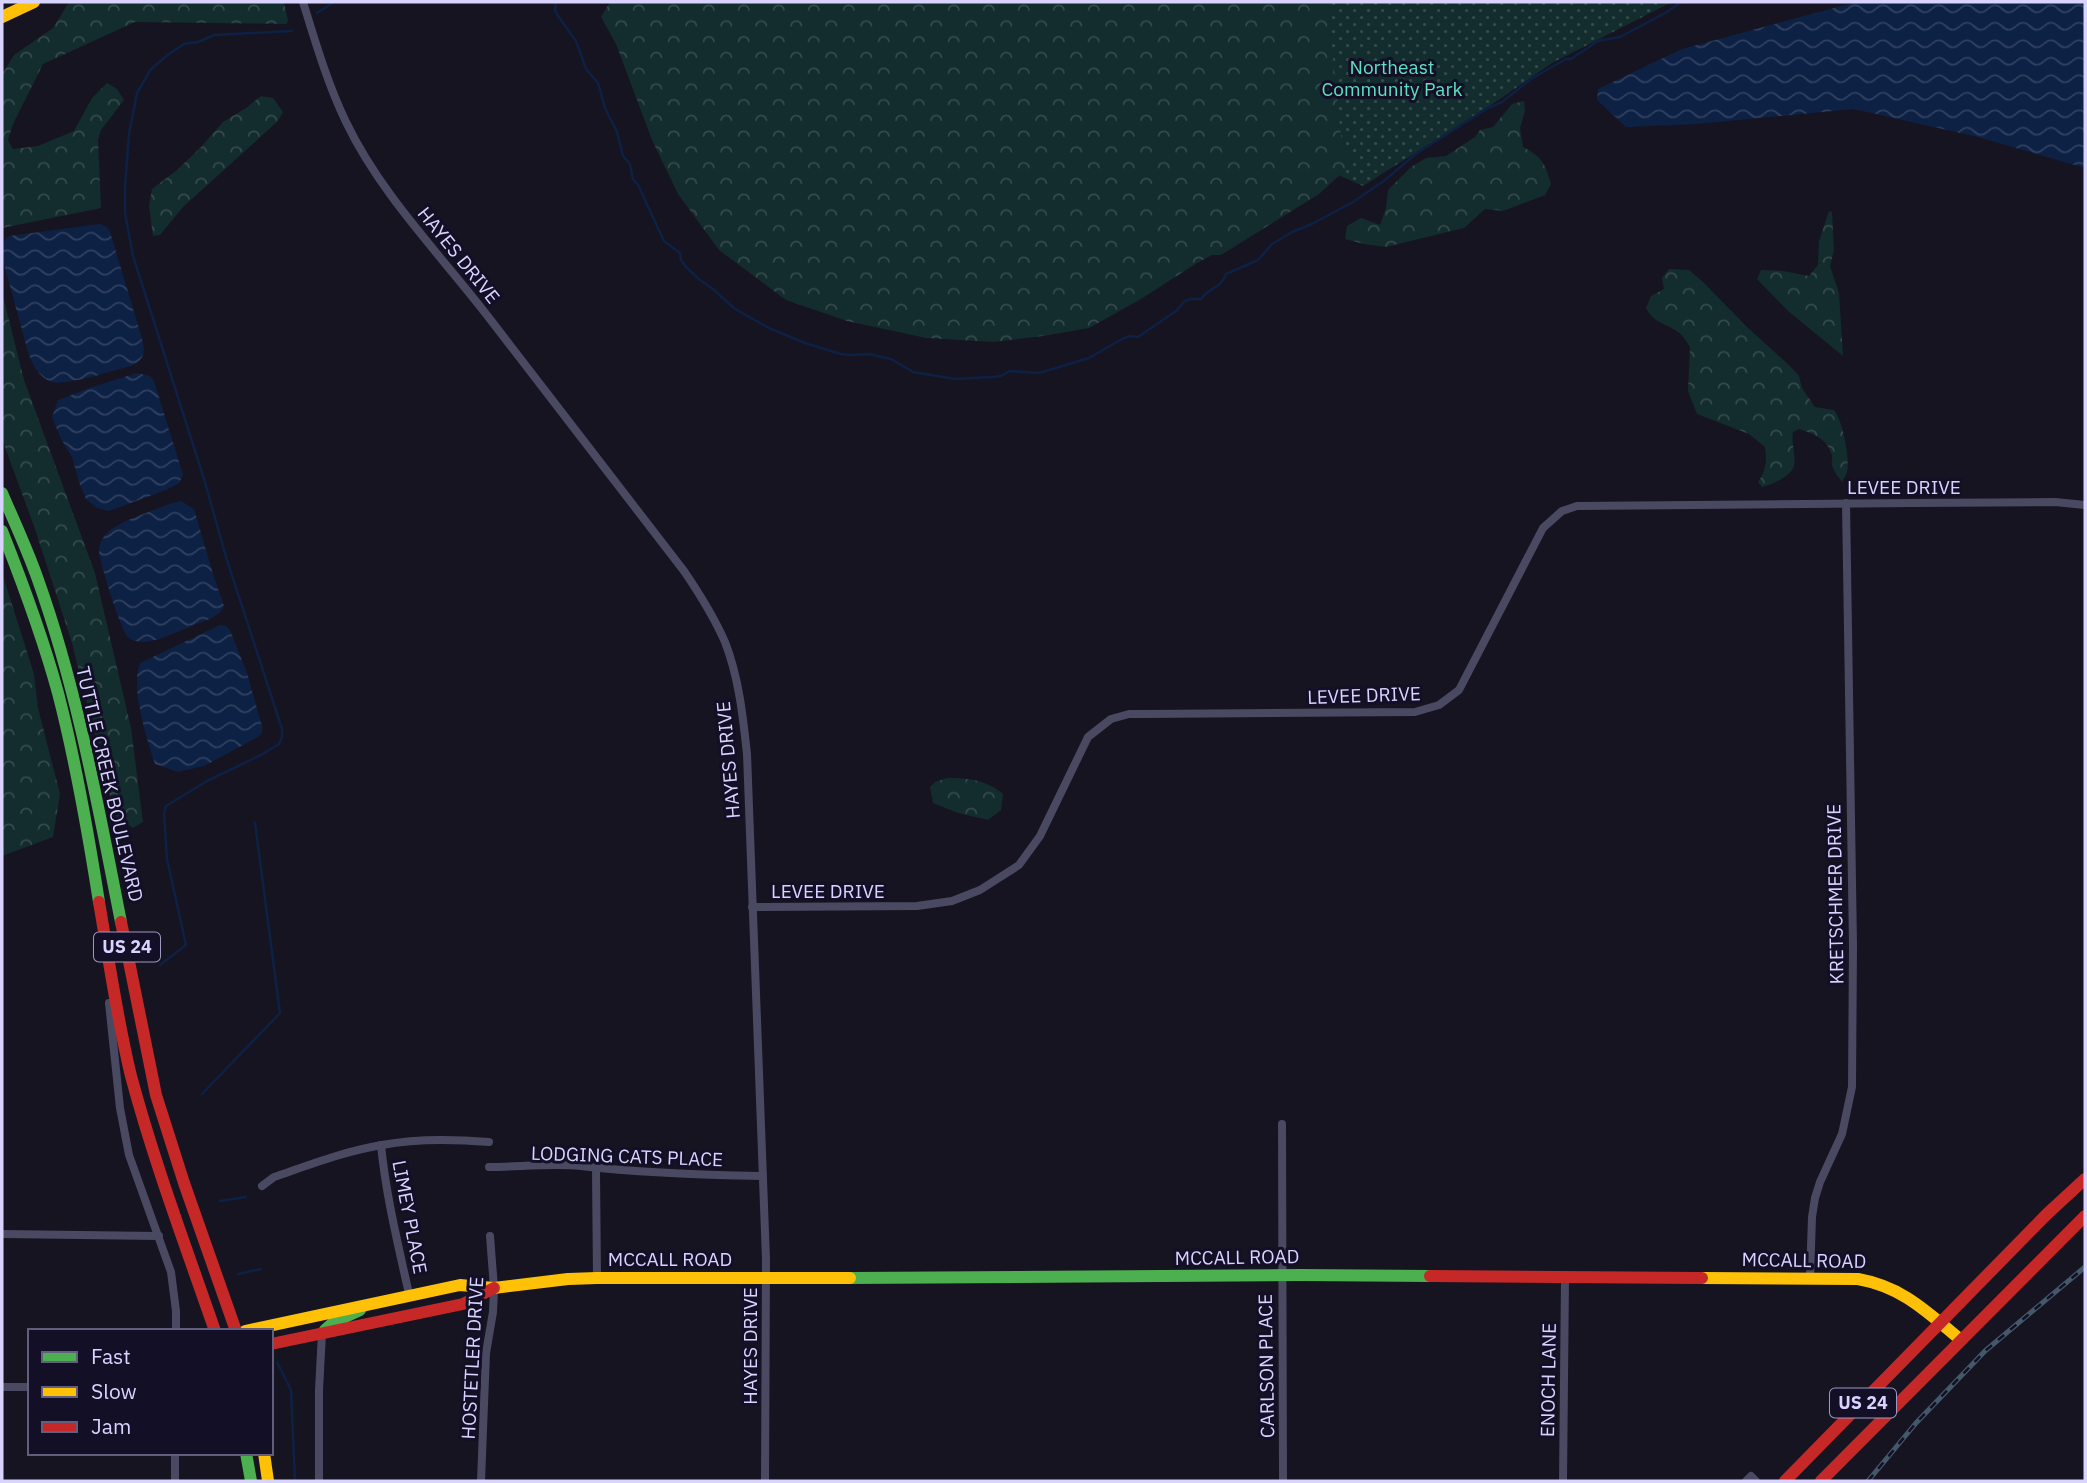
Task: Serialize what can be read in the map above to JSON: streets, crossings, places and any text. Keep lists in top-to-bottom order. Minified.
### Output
{"streets":{"main road":["TUTTLE CREEK BOULEVARD","US 24","MCCALL ROAD"],"street":["HAYES DRIVE","LEVEE DRIVE","KRETSCHMER DRIVE","LODGING CATS PLACE","LIMEY PLACE","HOSTETLER DRIVE","CARLSON PLACE","ENOCH LANE"]},"crossings":[["HAYES DRIVE","LEVEE DRIVE"],["HAYES DRIVE","LODGING CATS PLACE"],["HAYES DRIVE","MCCALL ROAD"],["LEVEE DRIVE","KRETSCHMER DRIVE"],["KRETSCHMER DRIVE","MCCALL ROAD"],["US 24","MCCALL ROAD"],["LIMEY PLACE","MCCALL ROAD"],["MCCALL ROAD","HOSTETLER DRIVE"],["MCCALL ROAD","CARLSON PLACE"],["MCCALL ROAD","ENOCH LANE"]],"parks":["Northeast Community Park"],"legend":["Fast","Slow","Jam"]}
